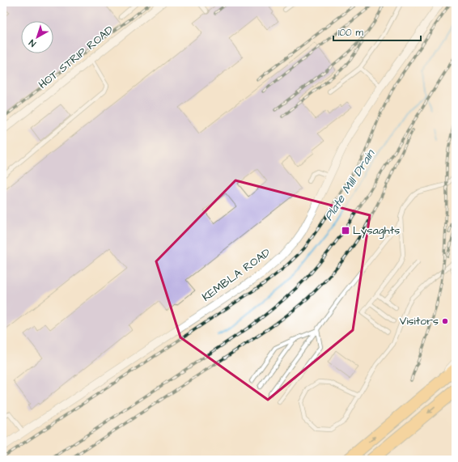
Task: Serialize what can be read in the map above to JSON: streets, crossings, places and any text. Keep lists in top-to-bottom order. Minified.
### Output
{"streets":{"street":["HOT STRIP ROAD","KEMBLA ROAD"]},"water":["Plate Mill Drain"],"places":{"transit":["Lysaghts"],"other":["Visitors"]},"scale_bar":"100 m","north":"bottom left"}
